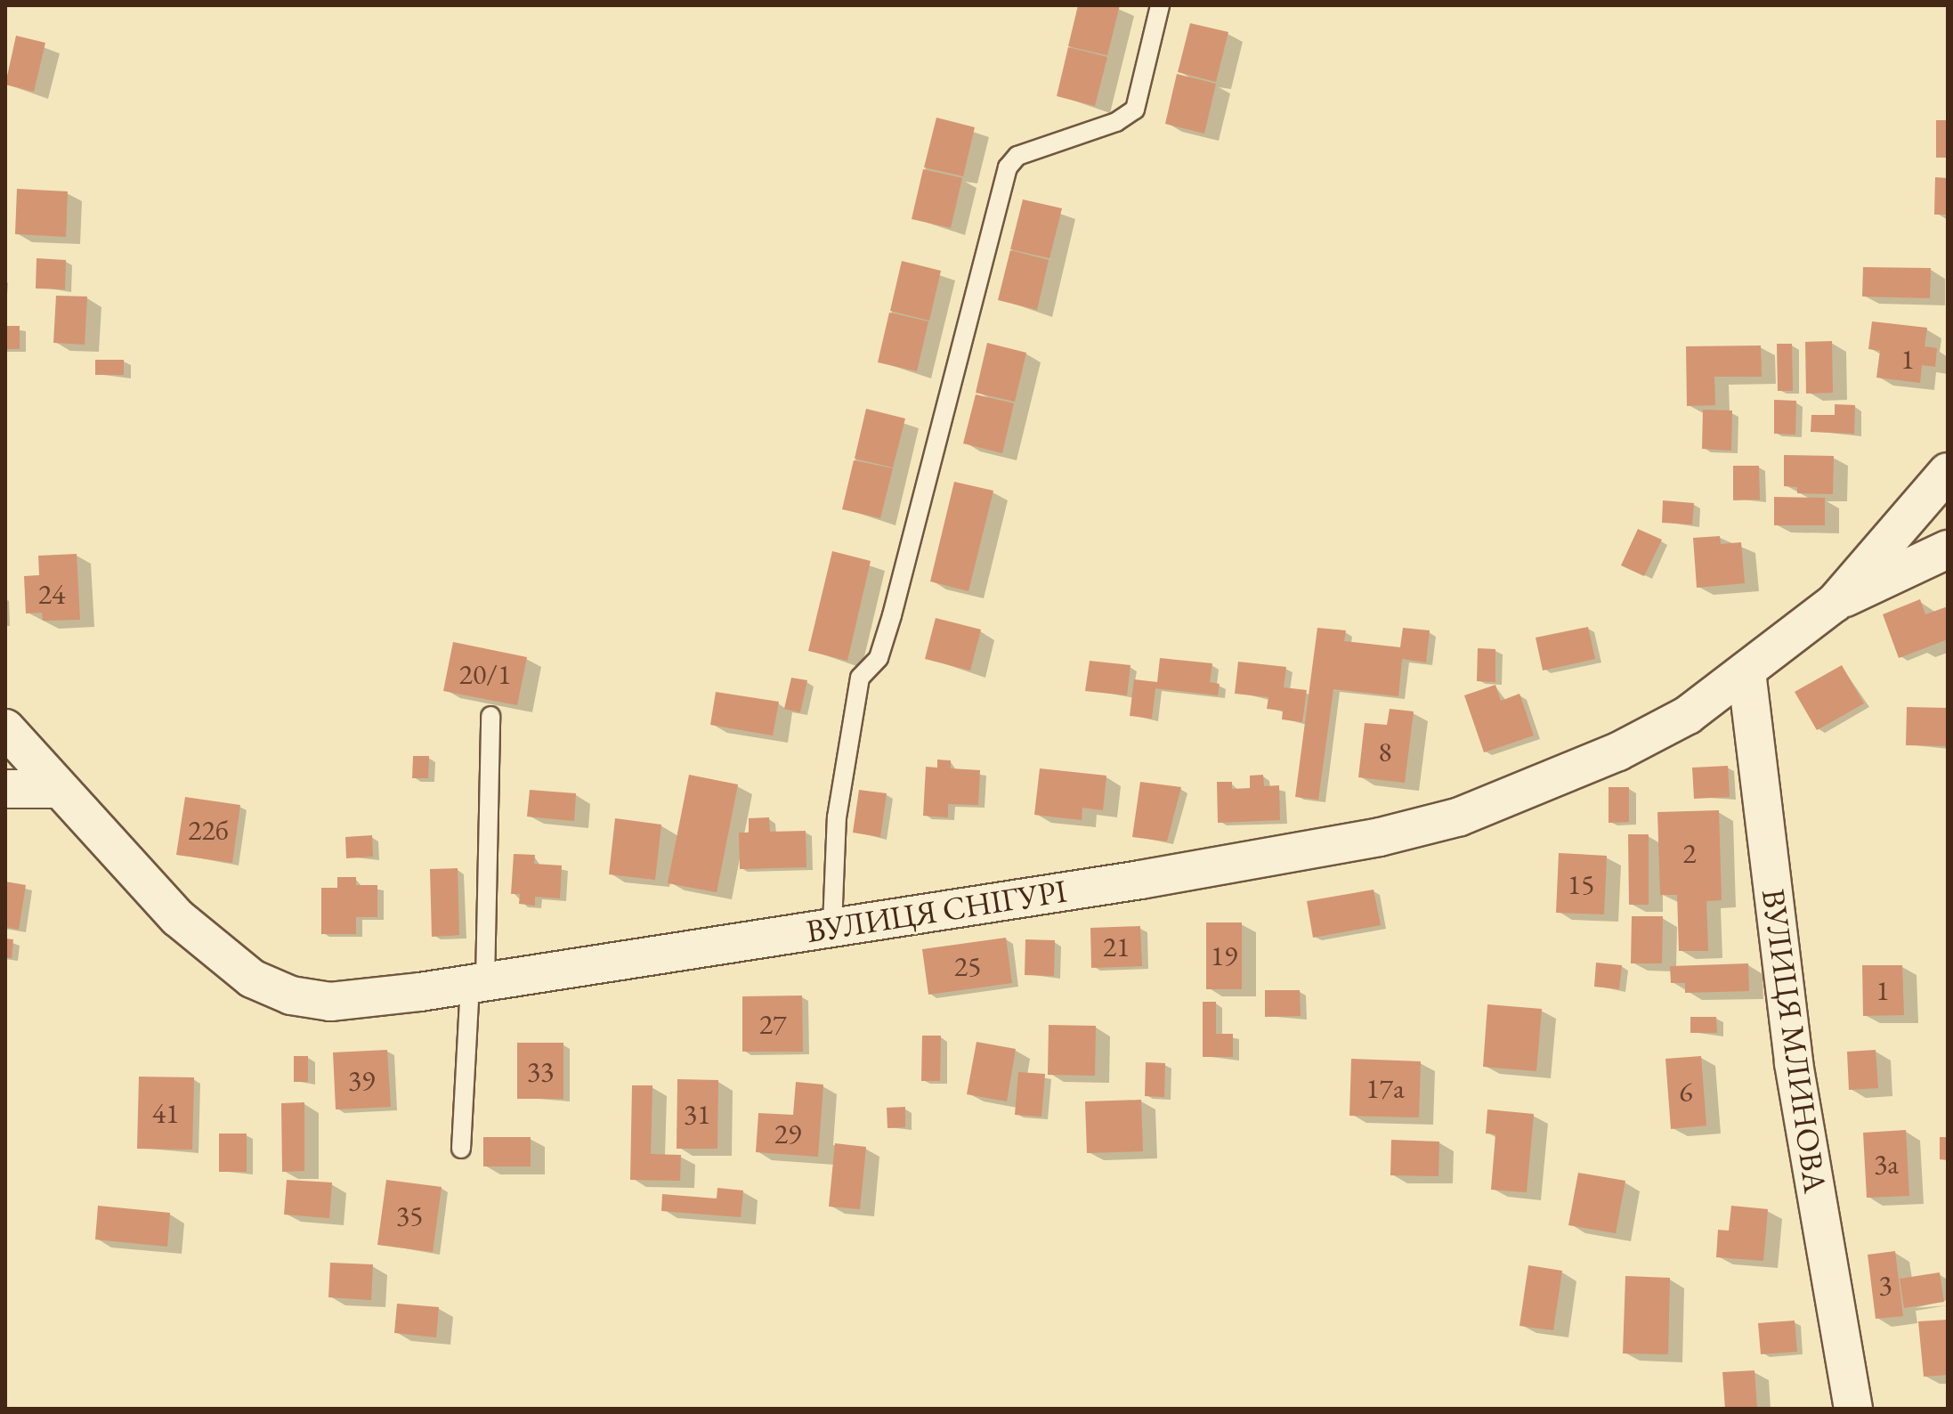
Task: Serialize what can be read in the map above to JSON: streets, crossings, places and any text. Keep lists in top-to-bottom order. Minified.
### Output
{"streets":{"street":["ВУЛИЦЯ СНІГУРІ","ВУЛИЦЯ МЛИНОВА"]},"crossings":[["ВУЛИЦЯ СНІГУРІ","ВУЛИЦЯ МЛИНОВА"]],"house_numbers":["1","24","20/1","8","22б","2","15","21","19","25","1","27","33","39","17а","6","41","31","29","3а","35","3"]}
